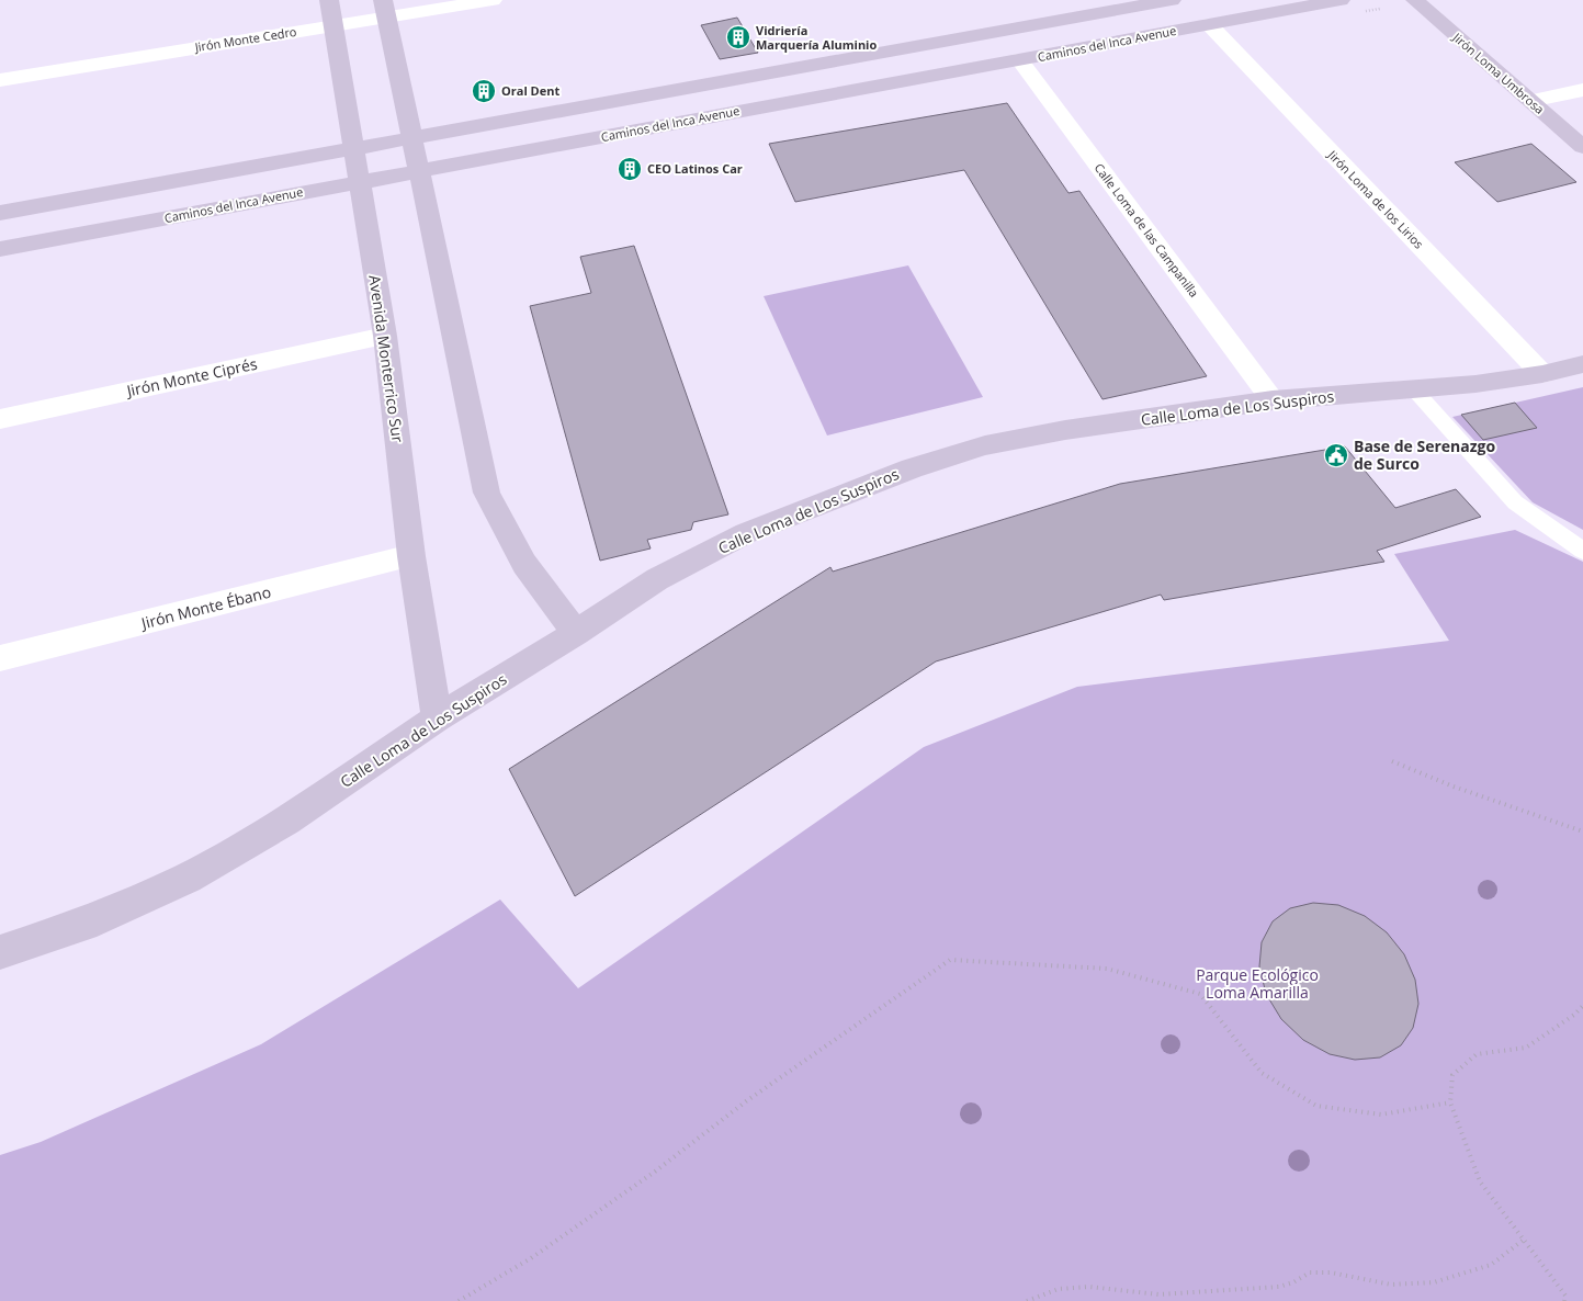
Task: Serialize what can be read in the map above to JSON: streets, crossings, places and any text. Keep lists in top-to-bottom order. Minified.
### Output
{"streets":{"street":["Jirón Monte Cedro","Caminos del Inca Avenue","Jirón Loma Umbrosa","Jirón Loma de los Lirios","Calle Loma de las Campanilla","Avenida Monterrico Sur","Jirón Monte Ciprés","Calle Loma de Los Suspiros","Jirón Monte Ébano"]},"crossings":[["Jirón Monte Cedro","Avenida Monterrico Sur"],["Caminos del Inca Avenue","Jirón Loma de los Lirios"],["Caminos del Inca Avenue","Calle Loma de las Campanilla"],["Caminos del Inca Avenue","Avenida Monterrico Sur"],["Jirón Loma de los Lirios","Calle Loma de Los Suspiros"],["Calle Loma de las Campanilla","Calle Loma de Los Suspiros"],["Avenida Monterrico Sur","Jirón Monte Ciprés"],["Avenida Monterrico Sur","Calle Loma de Los Suspiros"],["Avenida Monterrico Sur","Jirón Monte Ébano"]],"parks":["Parque Ecológico Loma Amarilla"],"places":{"building":["Vidriería Marquería Aluminio","Oral Dent","CEO Latinos Car"],"public building":["Base de Serenazgo de Surco"]}}
